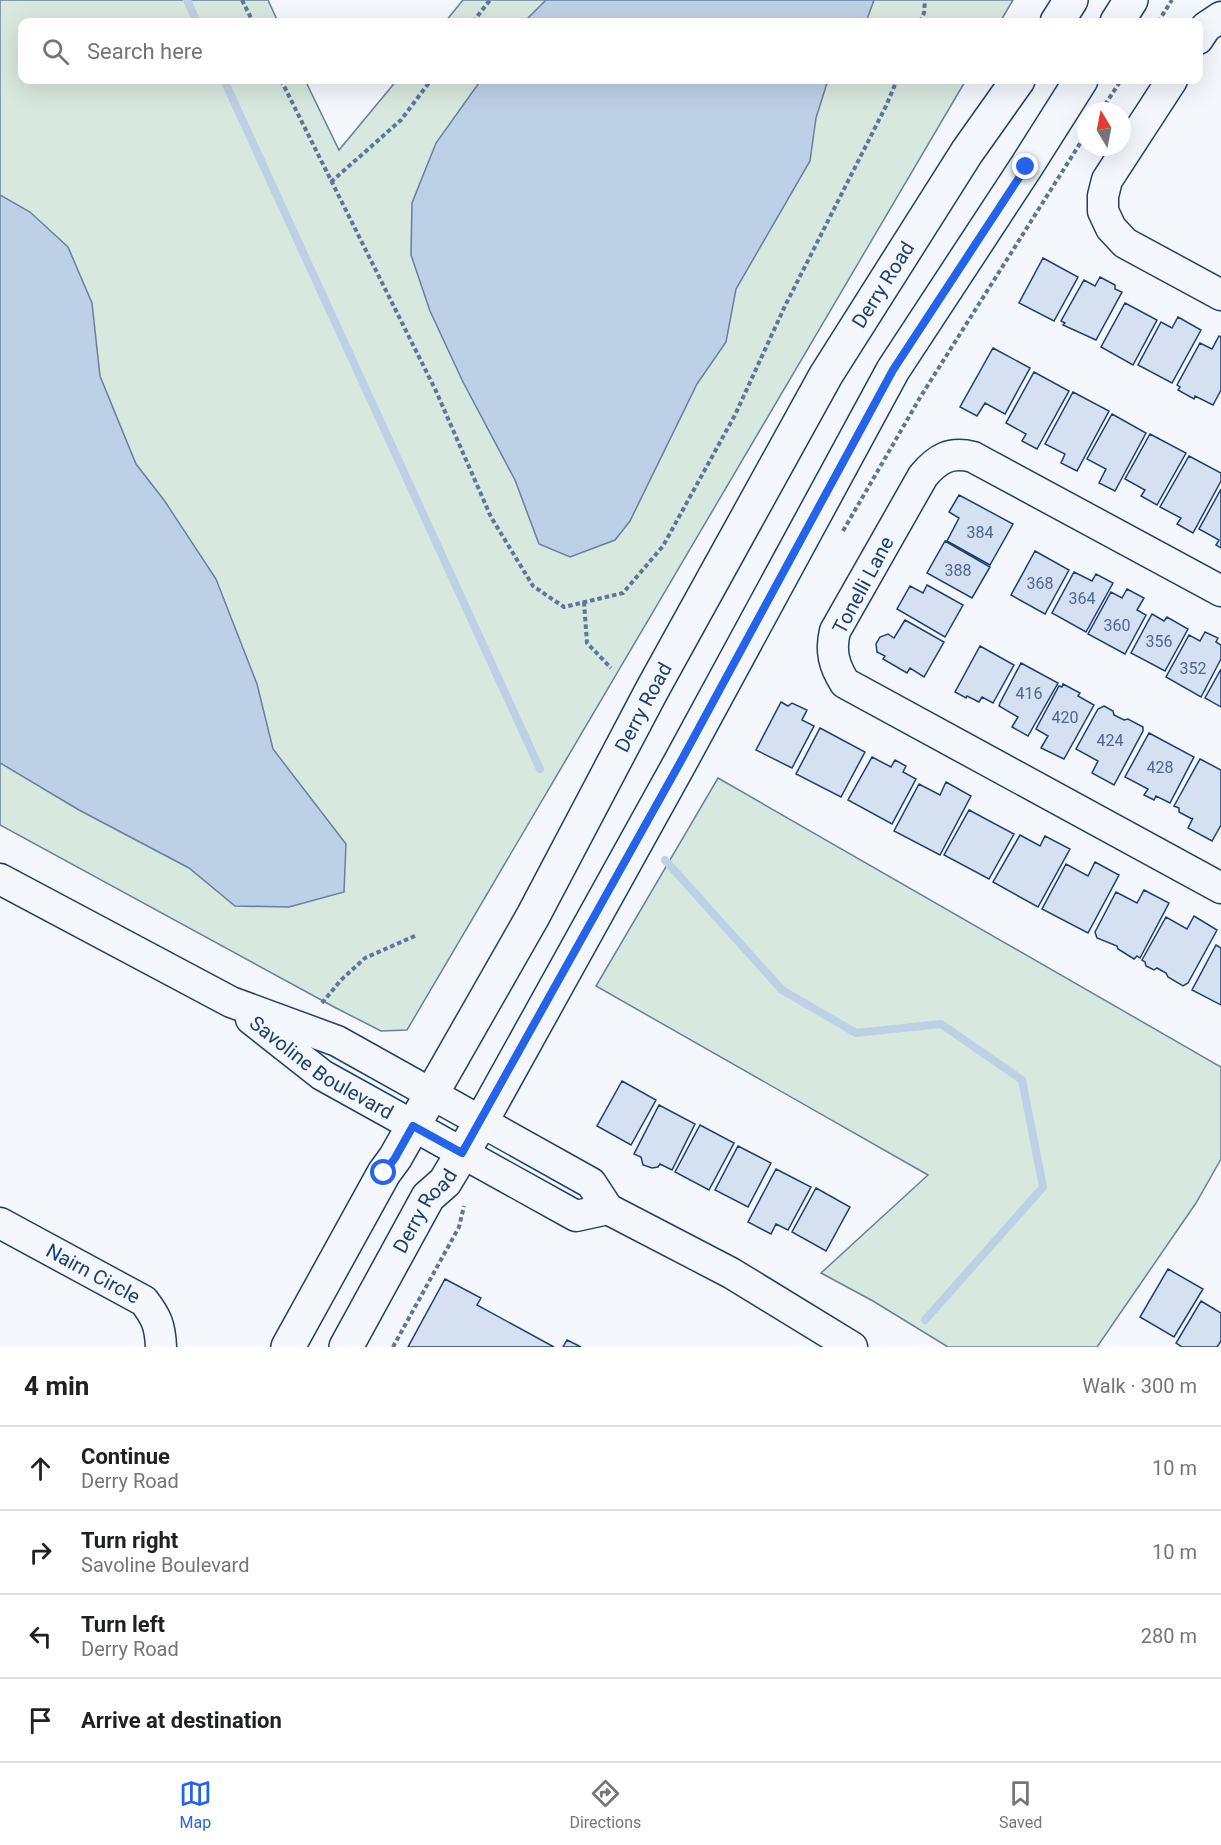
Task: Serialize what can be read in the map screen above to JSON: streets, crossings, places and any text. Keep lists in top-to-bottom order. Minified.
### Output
{"streets":{"main road":["Derry Road"],"street":["Tonelli Lane","Savoline Boulevard","Nairn Circle"]},"crossings":[["Derry Road","Savoline Boulevard"]],"house_numbers":["384","388","368","364","360","356","352","416","420","424","428"],"north":"top","page":{"search":"Search here","heading":["4 min","Walk · 300 m"],"list":[["Continue","Derry Road","10 m"],["Turn right","Savoline Boulevard","10 m"],["Turn left","Derry Road","280 m"],"Arrive at destination"],"nav":["Map","Directions","Saved"]}}
